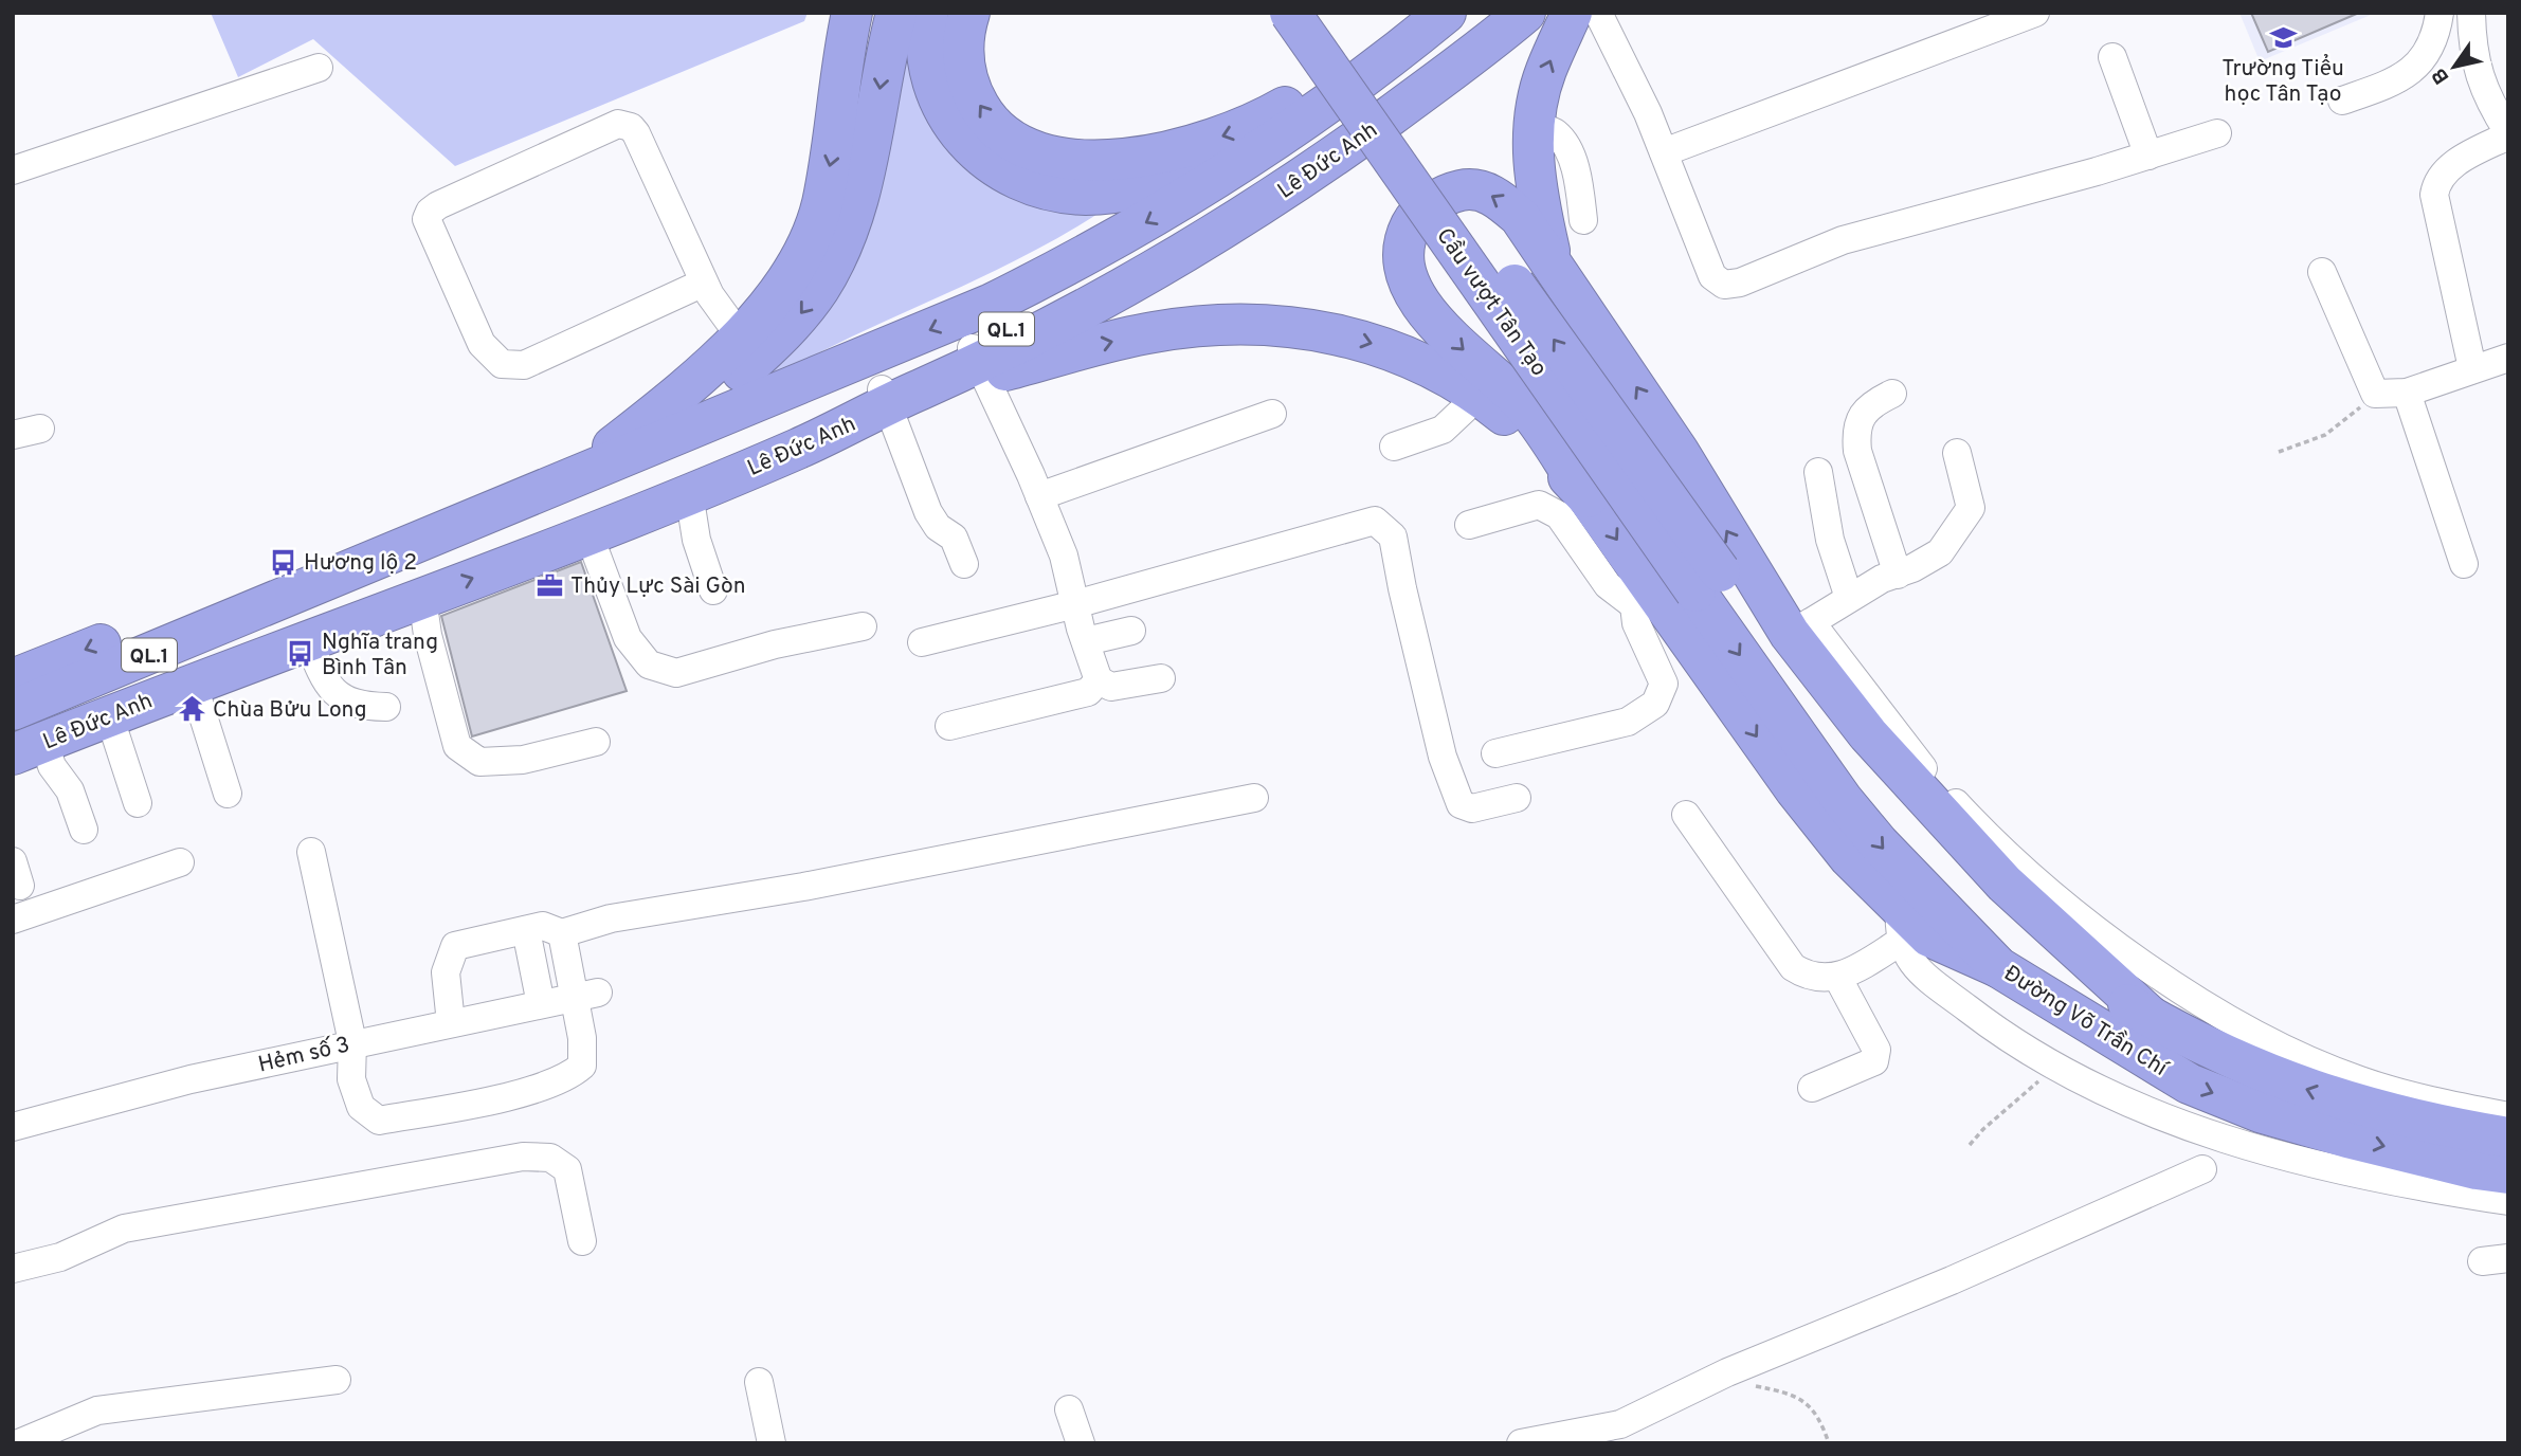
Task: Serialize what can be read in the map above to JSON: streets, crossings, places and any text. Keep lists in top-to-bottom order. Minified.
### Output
{"streets":{"highway":["Lê Đức Anh","Cầu vượt Tân Tạo","QL.1","Đường Võ Trần Chí"],"street":["Hẻm số 3"]},"crossings":[["Lê Đức Anh","QL.1"],["Cầu vượt Tân Tạo","Đường Võ Trần Chí"]],"places":{"school or university":["Trường Tiểu học Tân Tạo"],"bus stop":["Hương lộ 2","Nghĩa trang Bình Tân"],"office":["Thủy Lực Sài Gòn"],"temple":["Chùa Bửu Long"]},"north":"bottom left"}
